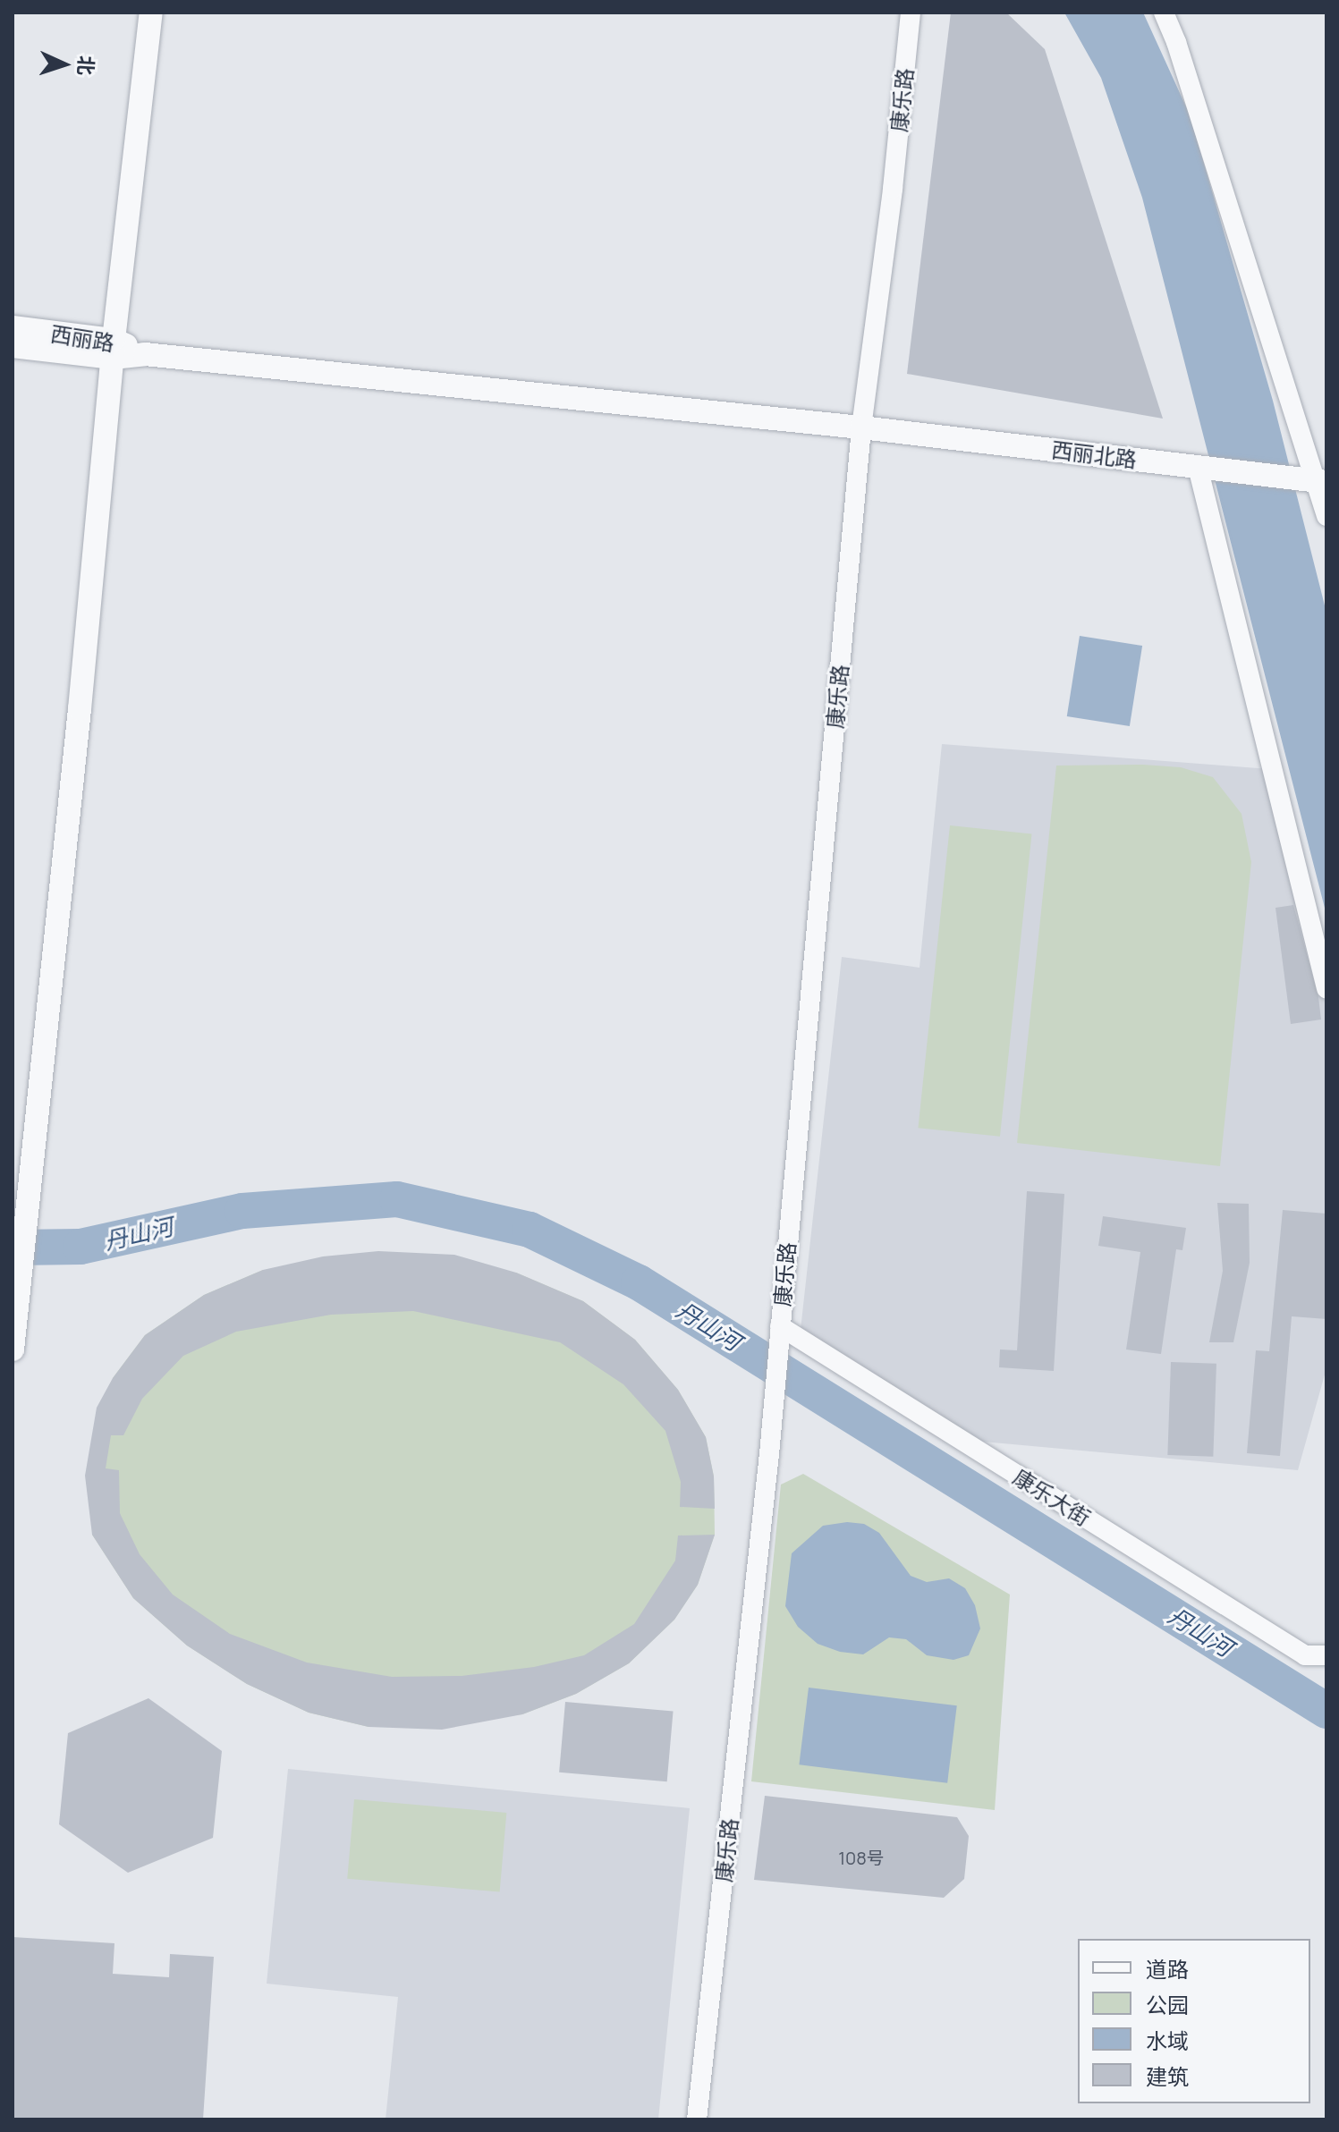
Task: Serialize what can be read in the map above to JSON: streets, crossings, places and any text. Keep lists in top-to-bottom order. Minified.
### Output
{"streets":{"street":["康乐路","西丽路","西丽北路","康乐大街"]},"crossings":[["康乐路","西丽路"],["康乐路","西丽北路"],["康乐路","康乐大街"],["西丽路","西丽北路"]],"water":["丹山河"],"house_numbers":["108号"],"legend":["道路","公园","水域","建筑"],"north":"right"}
